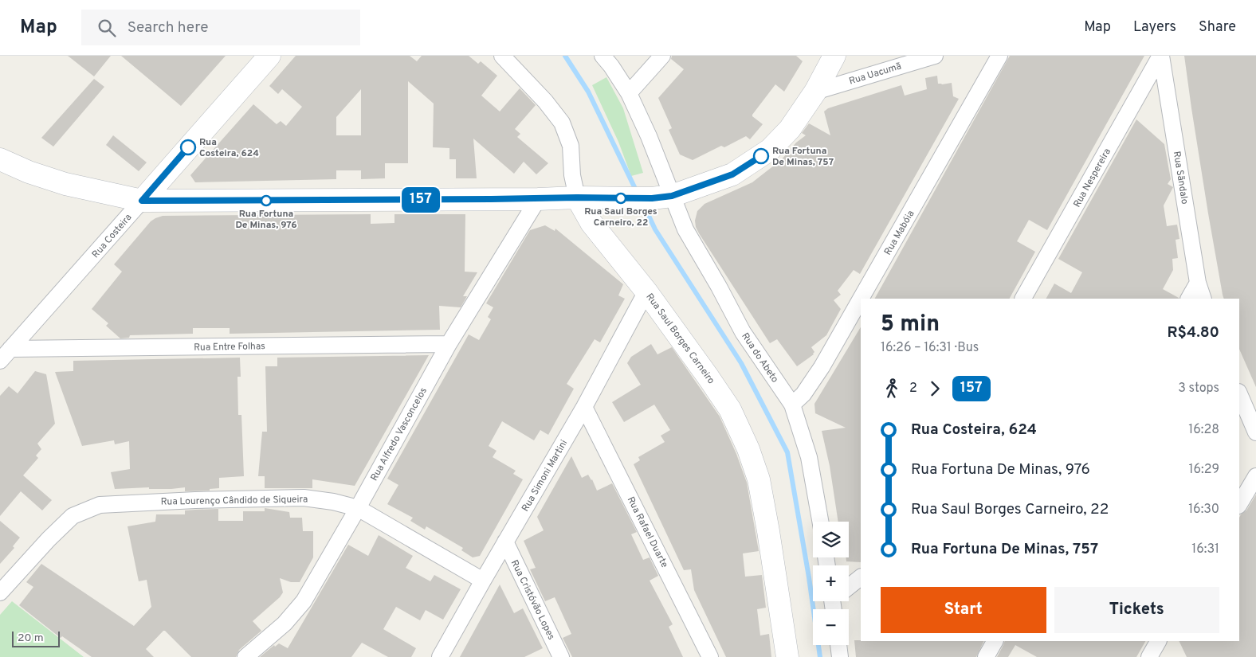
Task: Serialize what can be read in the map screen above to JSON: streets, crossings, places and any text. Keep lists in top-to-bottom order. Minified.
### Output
{"streets":{"street":["Rua Uacumã","Rua Nespereira","Rua Sãndalo","Rua Mabóia","Rua Costeira","Rua Saul Borges Carneiro","Rua Entre Folhas","Rua do Abeto","Rua Alfredo Vasconcelos","Rua Simoni Martini","Rua Lourenço Cândido de Siqueira","Rua Rafael Duarte","Rua Cristóvão Lopes"]},"crossings":[["Rua Nespereira","Rua Sãndalo"],["Rua Mabóia","Rua do Abeto"],["Rua Costeira","Rua Entre Folhas"],["Rua Saul Borges Carneiro","Rua Simoni Martini"],["Rua Entre Folhas","Rua Alfredo Vasconcelos"],["Rua Alfredo Vasconcelos","Rua Lourenço Cândido de Siqueira"],["Rua Simoni Martini","Rua Lourenço Cândido de Siqueira"],["Rua Simoni Martini","Rua Rafael Duarte"],["Rua Simoni Martini","Rua Cristóvão Lopes"]],"places":["Rua Costeira, 624","Rua Fortuna De Minas, 757","Rua Saul Borges Carneiro, 22","Rua Fortuna De Minas, 976"],"lines":["bus line 157"],"scale_bar":"20 m","page":{"header":"Map","search":"Search here","nav":["Map","Layers","Share"],"on_map":"157","heading":["5 min","16:26 – 16:31 · Bus","R$4.80"],"legs":["2","157","3 stops"],"list":[{"name":"Rua Costeira, 624","value":"16:28"},{"name":"Rua Fortuna De Minas, 976","value":"16:29"},{"name":"Rua Saul Borges Carneiro, 22","value":"16:30"},{"name":"Rua Fortuna De Minas, 757","value":"16:31"}],"map_buttons":["+","−"],"buttons":["Start","Tickets"],"scale":"20 m"}}
